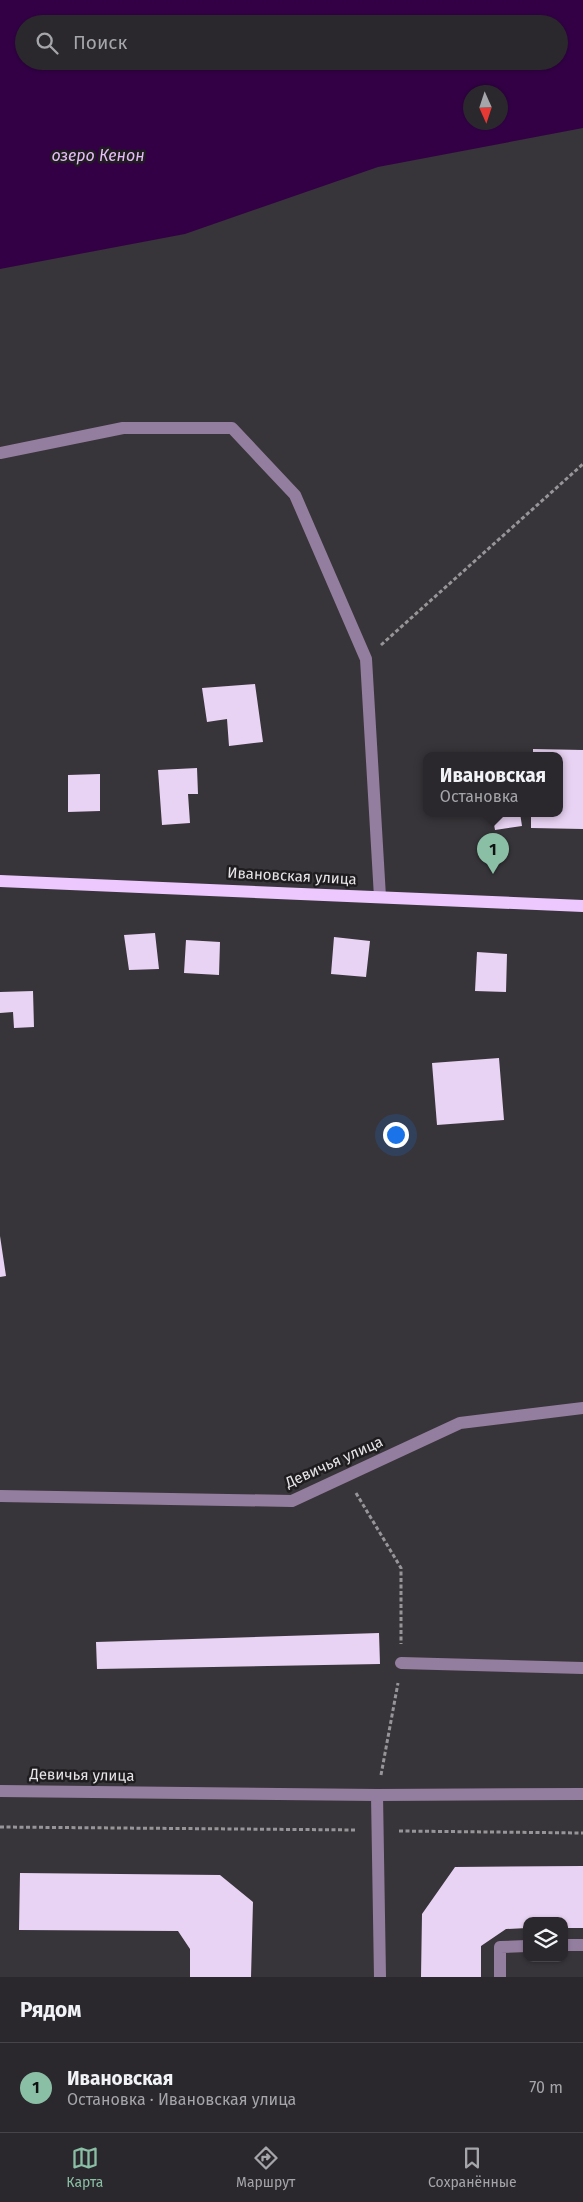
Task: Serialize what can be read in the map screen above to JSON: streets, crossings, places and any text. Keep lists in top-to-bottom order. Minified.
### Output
{"streets":{"main road":["Ивановская улица"],"street":["Девичья улица"]},"water":["озеро Кенон"],"north":"bottom","page":{"search":"Поиск","popup":["Ивановская","Остановка"],"pins":"1","heading":"Рядом","list":[{"mark":"1","name":"Ивановская","note":"Остановка · Ивановская улица","value":"70 m"}],"nav":["Карта","Маршрут","Сохранённые"]}}
